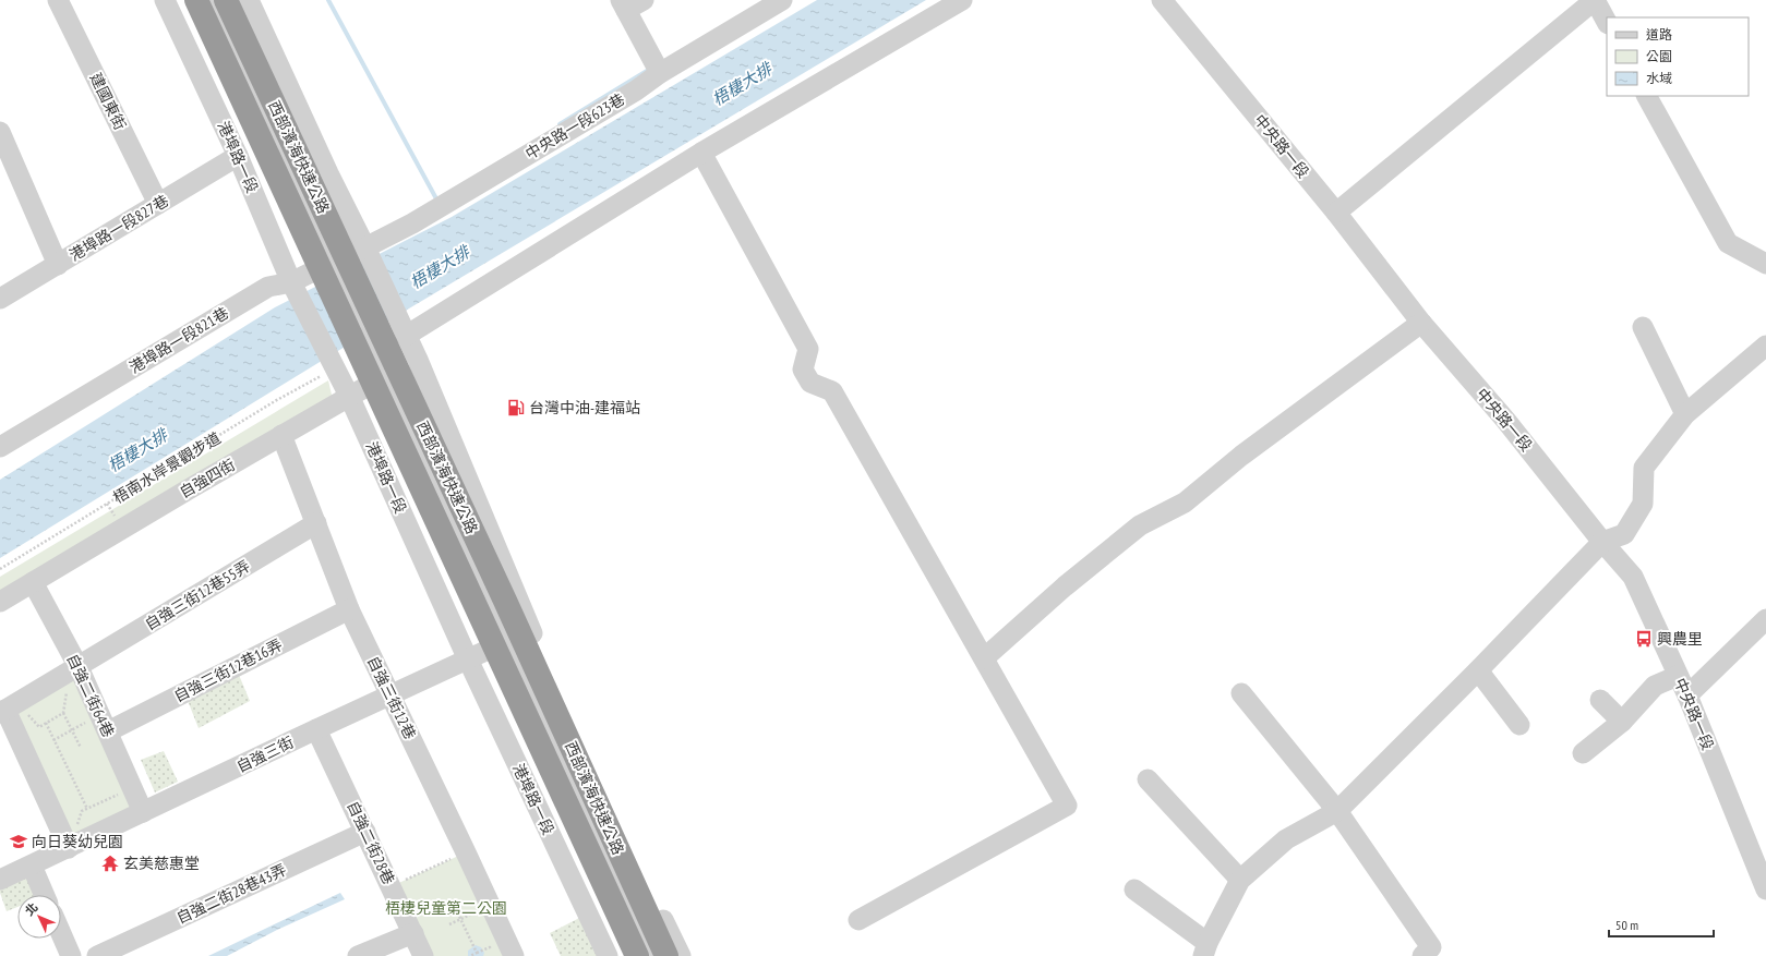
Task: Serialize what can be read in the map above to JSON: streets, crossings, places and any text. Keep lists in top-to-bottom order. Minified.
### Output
{"streets":{"highway":["西部濱海快速公路"],"street":["建國東街","中央路一段623巷","中央路一段","港埠路一段","港埠路一段827巷","港埠路一段821巷","自強四街","自強三街12巷55弄","自強三街12巷16弄","自強二街64巷","自強三街12巷","自強三街","自強二街28巷","自強二街28巷43弄"],"path":["梧南水岸景觀步道"]},"crossings":[["建國東街","港埠路一段827巷"],["中央路一段623巷","港埠路一段821巷"],["港埠路一段","港埠路一段827巷"],["港埠路一段","港埠路一段821巷"],["港埠路一段","梧南水岸景觀步道"],["港埠路一段","自強四街"],["港埠路一段","自強三街"],["自強四街","自強二街64巷"],["自強四街","自強三街12巷"],["自強三街12巷55弄","自強二街64巷"],["自強三街12巷55弄","自強三街12巷"],["自強三街12巷16弄","自強二街64巷"],["自強三街12巷16弄","自強三街12巷"],["自強二街64巷","自強三街"],["自強三街12巷","自強三街"],["自強三街","自強二街28巷"],["自強二街28巷","自強二街28巷43弄"]],"water":["梧棲大排"],"parks":["梧棲兒童第二公園"],"places":{"fuel station":["台灣中油-建福站"],"bus stop":["興農里"],"school or university":["向日葵幼兒園"],"temple":["玄美慈惠堂"]},"legend":["道路","公園","水域"],"scale_bar":"50 m","north":"top left"}
